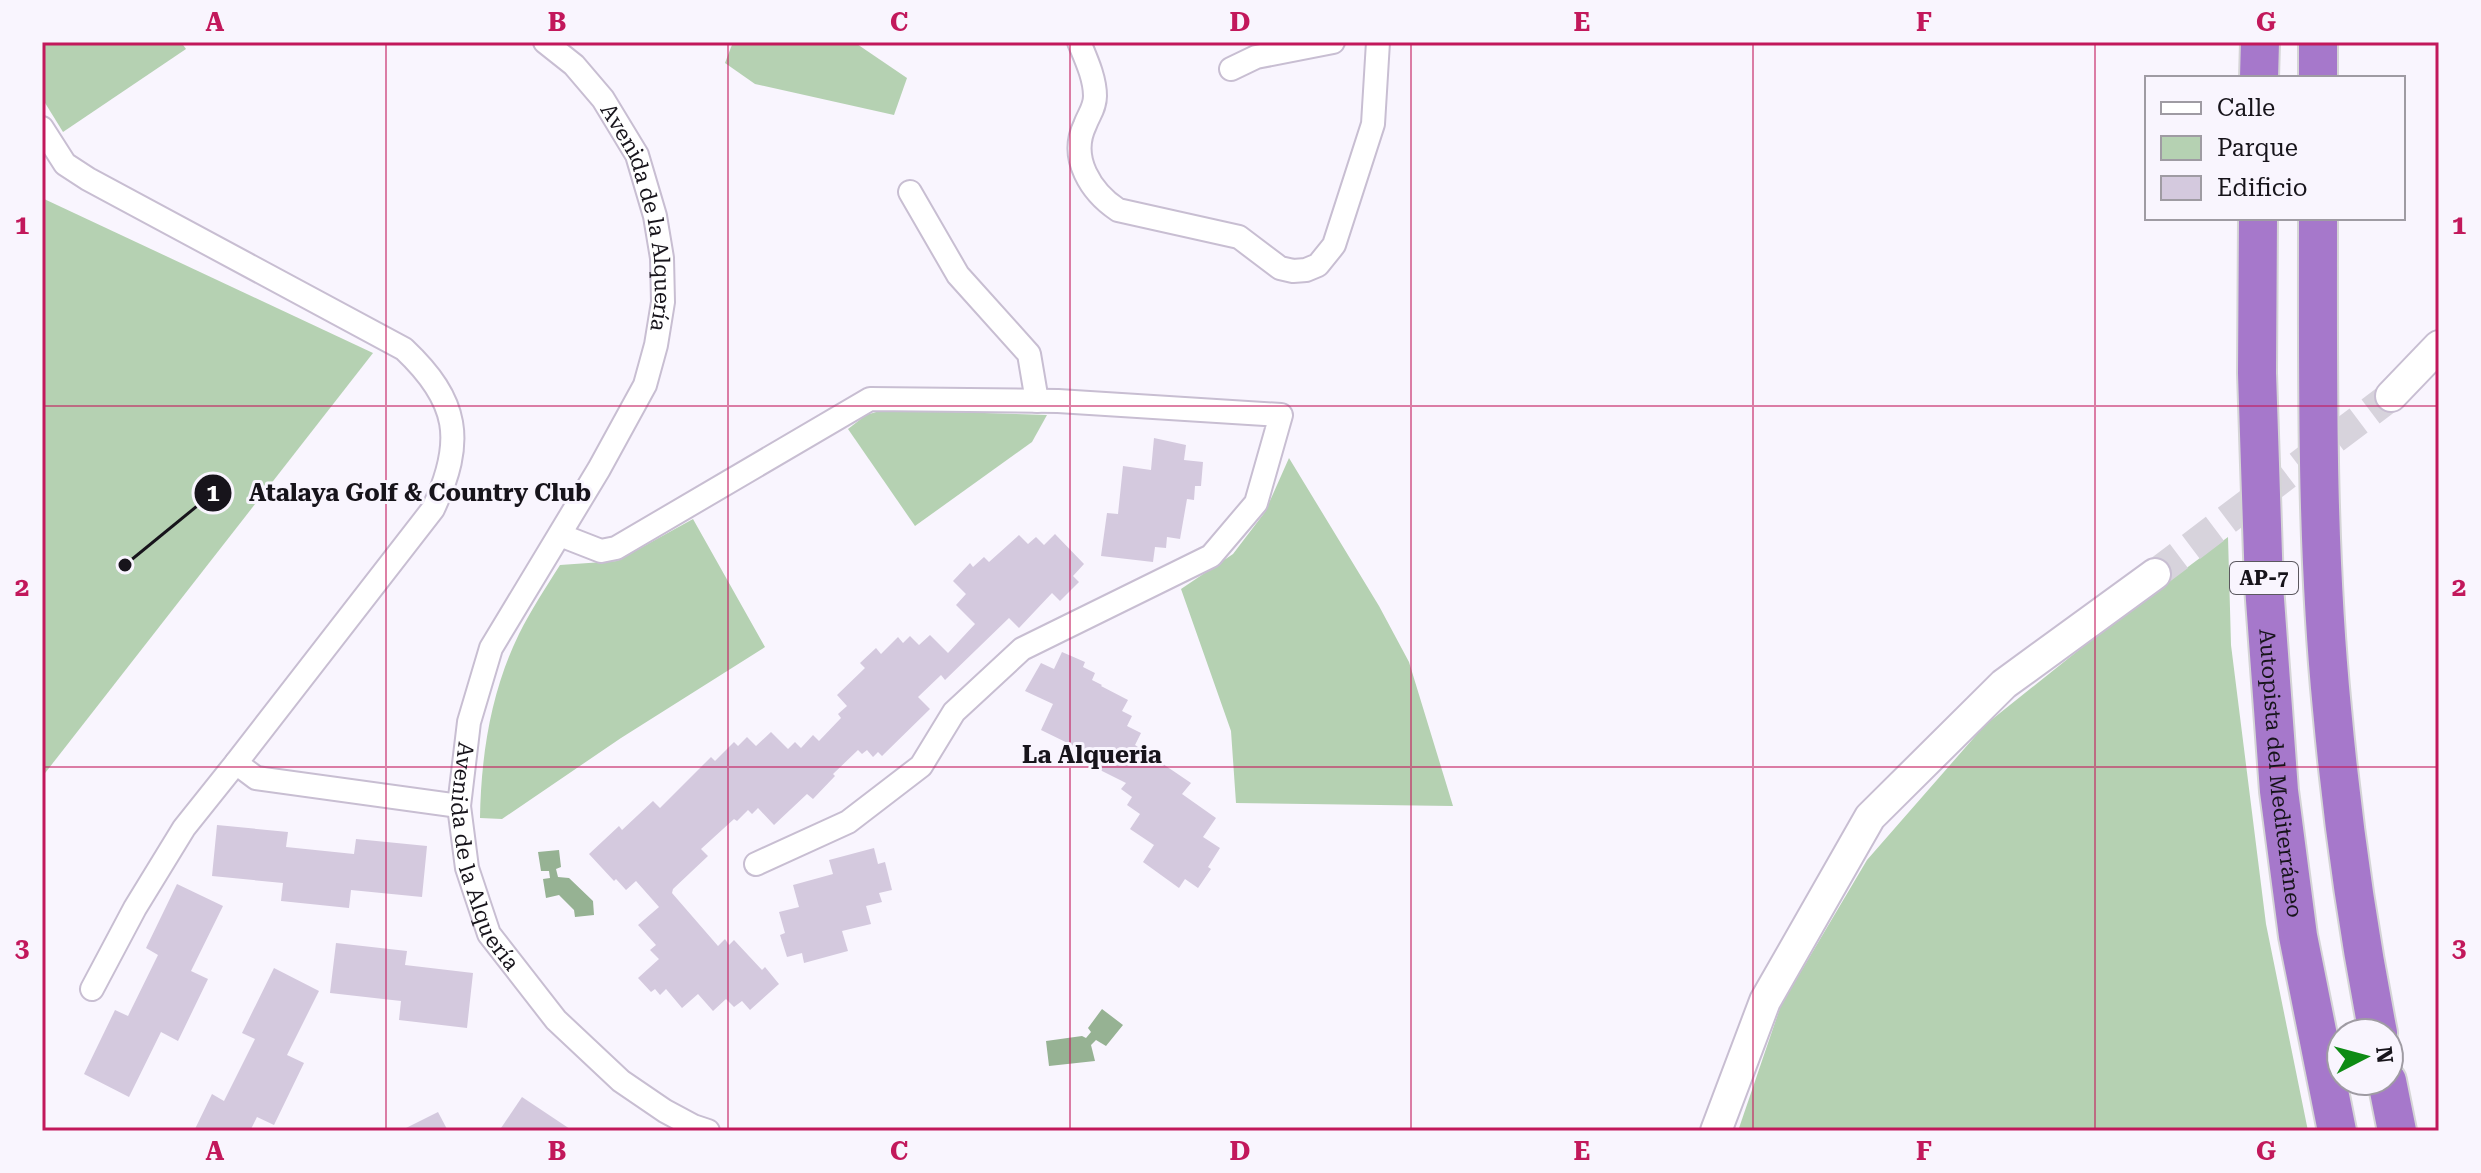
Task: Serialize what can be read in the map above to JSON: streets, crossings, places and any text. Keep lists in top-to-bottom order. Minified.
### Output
{"streets":{"highway":["AP-7","Autopista del Mediterráneo"],"street":["Avenida de la Alquería"]},"districts":["La Alqueria"],"places":["Atalaya Golf & Country Club"],"legend":["Calle","Parque","Edificio"],"north":"right","grid":{"columns":["A","B","C","D","E","F","G"],"rows":["1","2","3"]}}
